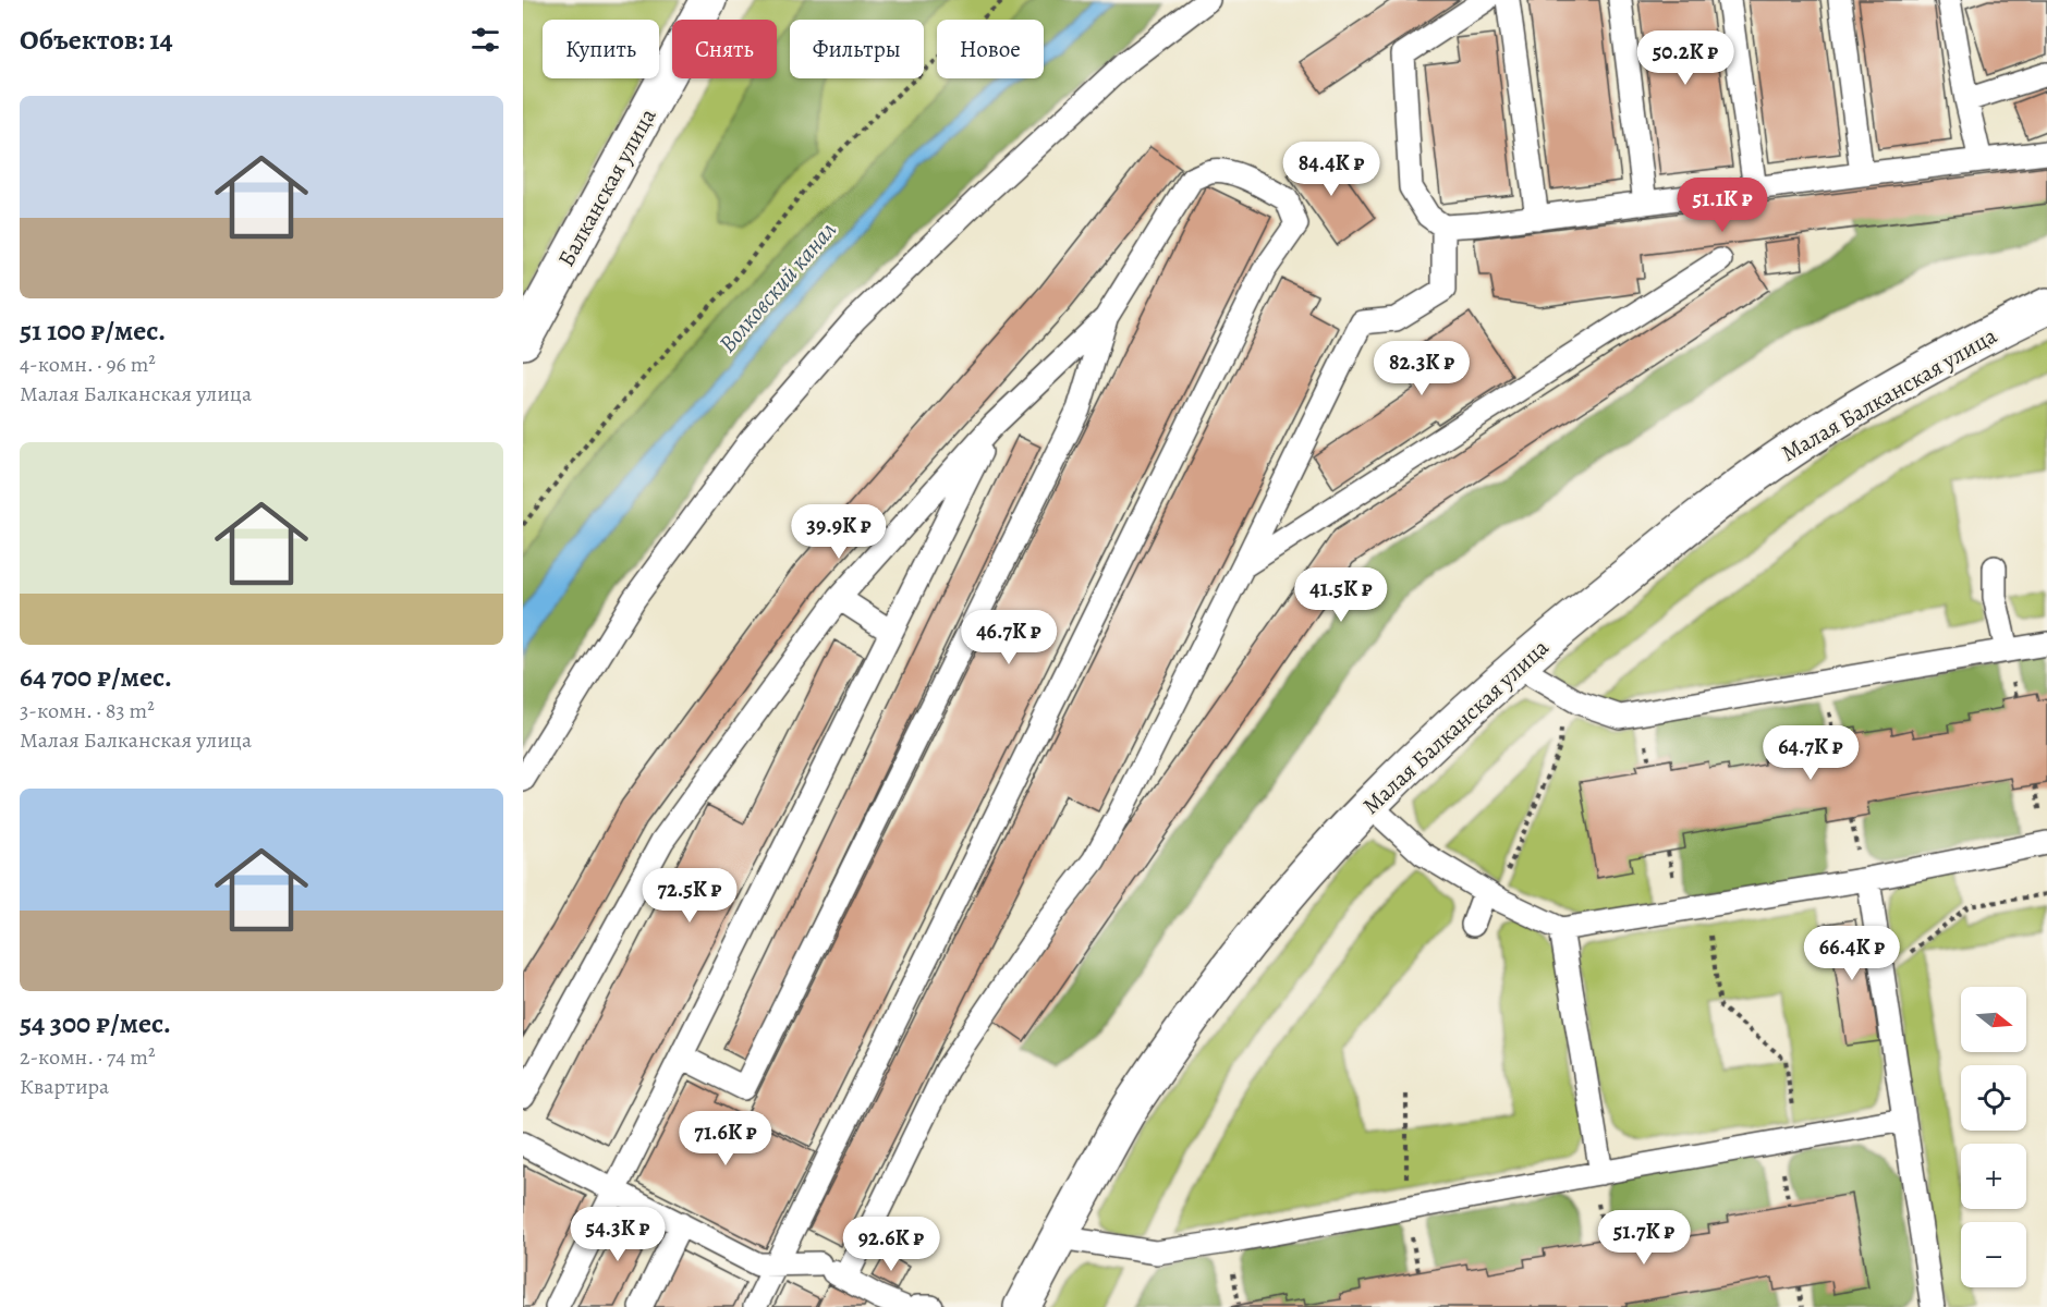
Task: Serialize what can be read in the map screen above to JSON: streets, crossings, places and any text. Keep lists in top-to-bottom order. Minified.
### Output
{"streets":{"street":["Балканская улица","Малая Балканская улица"]},"water":["Волковский канал"],"north":"right","page":{"heading":"Объектов: 14","chip":["Купить","Снять","Фильтры","Новое"],"price":["50.2K ₽","84.4K ₽","51.1K ₽","82.3K ₽","39.9K ₽","41.5K ₽","46.7K ₽","64.7K ₽","72.5K ₽","66.4K ₽","71.6K ₽","54.3K ₽","51.7K ₽","92.6K ₽"],"list":[{"name":"51 100 ₽/мес.","note":"4-комн. · 96 m² · Малая Балканская улица"},{"name":"64 700 ₽/мес.","note":"3-комн. · 83 m² · Малая Балканская улица"},{"name":"54 300 ₽/мес.","note":"2-комн. · 74 m² · Квартира"}],"map_buttons":["+","−"]}}
